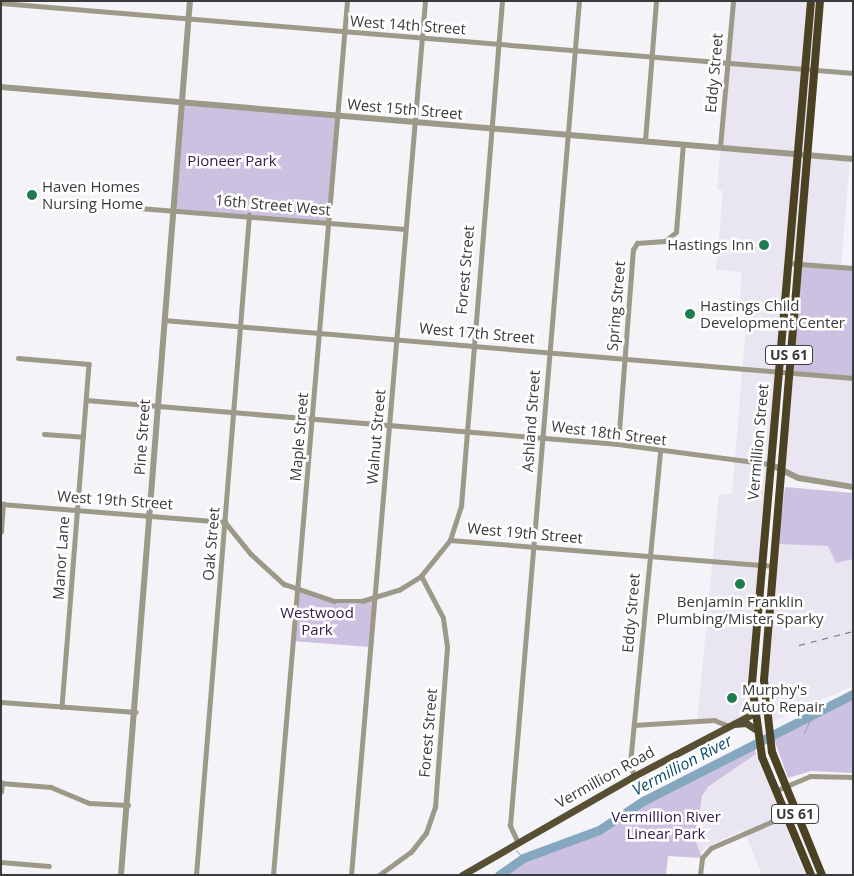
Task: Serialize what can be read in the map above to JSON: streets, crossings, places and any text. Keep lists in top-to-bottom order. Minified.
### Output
{"streets":{"highway":["US 61","Vermillion Street"],"main road":["Vermillion Road"],"street":["West 14th Street","Eddy Street","West 15th Street","16th Street West","Forest Street","Spring Street","West 17th Street","Ashland Street","West 18th Street","Pine Street","Maple Street","Walnut Street","West 19th Street","Oak Street","Manor Lane"]},"crossings":[["West 14th Street","Eddy Street"],["West 14th Street","Forest Street"],["West 14th Street","Ashland Street"],["West 14th Street","Pine Street"],["West 14th Street","Maple Street"],["West 14th Street","Walnut Street"],["West 14th Street","Vermillion Street"],["Eddy Street","West 15th Street"],["Eddy Street","West 18th Street"],["Eddy Street","West 19th Street"],["Eddy Street","Vermillion Road"],["West 15th Street","Forest Street"],["West 15th Street","Spring Street"],["West 15th Street","Ashland Street"],["West 15th Street","Pine Street"],["West 15th Street","Maple Street"],["West 15th Street","Walnut Street"],["West 15th Street","Vermillion Street"],["16th Street West","Pine Street"],["16th Street West","Maple Street"],["16th Street West","Walnut Street"],["16th Street West","Oak Street"],["Forest Street","West 17th Street"],["Forest Street","West 18th Street"],["Forest Street","West 19th Street"],["Spring Street","West 17th Street"],["Spring Street","West 18th Street"],["West 17th Street","Ashland Street"],["West 17th Street","Pine Street"],["West 17th Street","Maple Street"],["West 17th Street","Walnut Street"],["West 17th Street","Vermillion Street"],["West 17th Street","Oak Street"],["Ashland Street","West 18th Street"],["Ashland Street","West 19th Street"],["Ashland Street","Vermillion Road"],["West 18th Street","Pine Street"],["West 18th Street","Maple Street"],["West 18th Street","Walnut Street"],["West 18th Street","Vermillion Street"],["West 18th Street","Oak Street"],["West 18th Street","Manor Lane"],["Pine Street","West 19th Street"],["Maple Street","West 19th Street"],["Walnut Street","West 19th Street"],["Vermillion Street","West 19th Street"],["Vermillion Street","Vermillion Road"],["West 19th Street","Oak Street"],["West 19th Street","Manor Lane"]],"water":["Vermillion River"],"parks":["Pioneer Park","Westwood Park","Vermillion River Linear Park"],"places":["Haven Homes Nursing Home","Hastings Inn","Hastings Child Development Center","Benjamin Franklin Plumbing/Mister Sparky","Murphy's Auto Repair"]}
